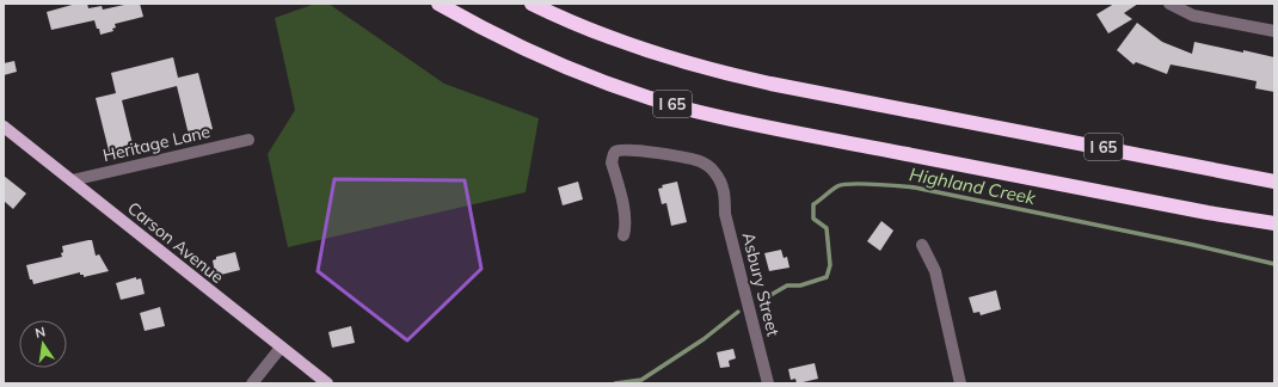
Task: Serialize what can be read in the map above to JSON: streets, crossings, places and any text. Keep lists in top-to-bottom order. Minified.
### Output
{"streets":{"highway":["I 65"],"main road":["Carson Avenue"],"street":["Heritage Lane","Asbury Street"]},"crossings":[["Heritage Lane","Carson Avenue"]],"water":["Highland Creek"],"north":"top"}
